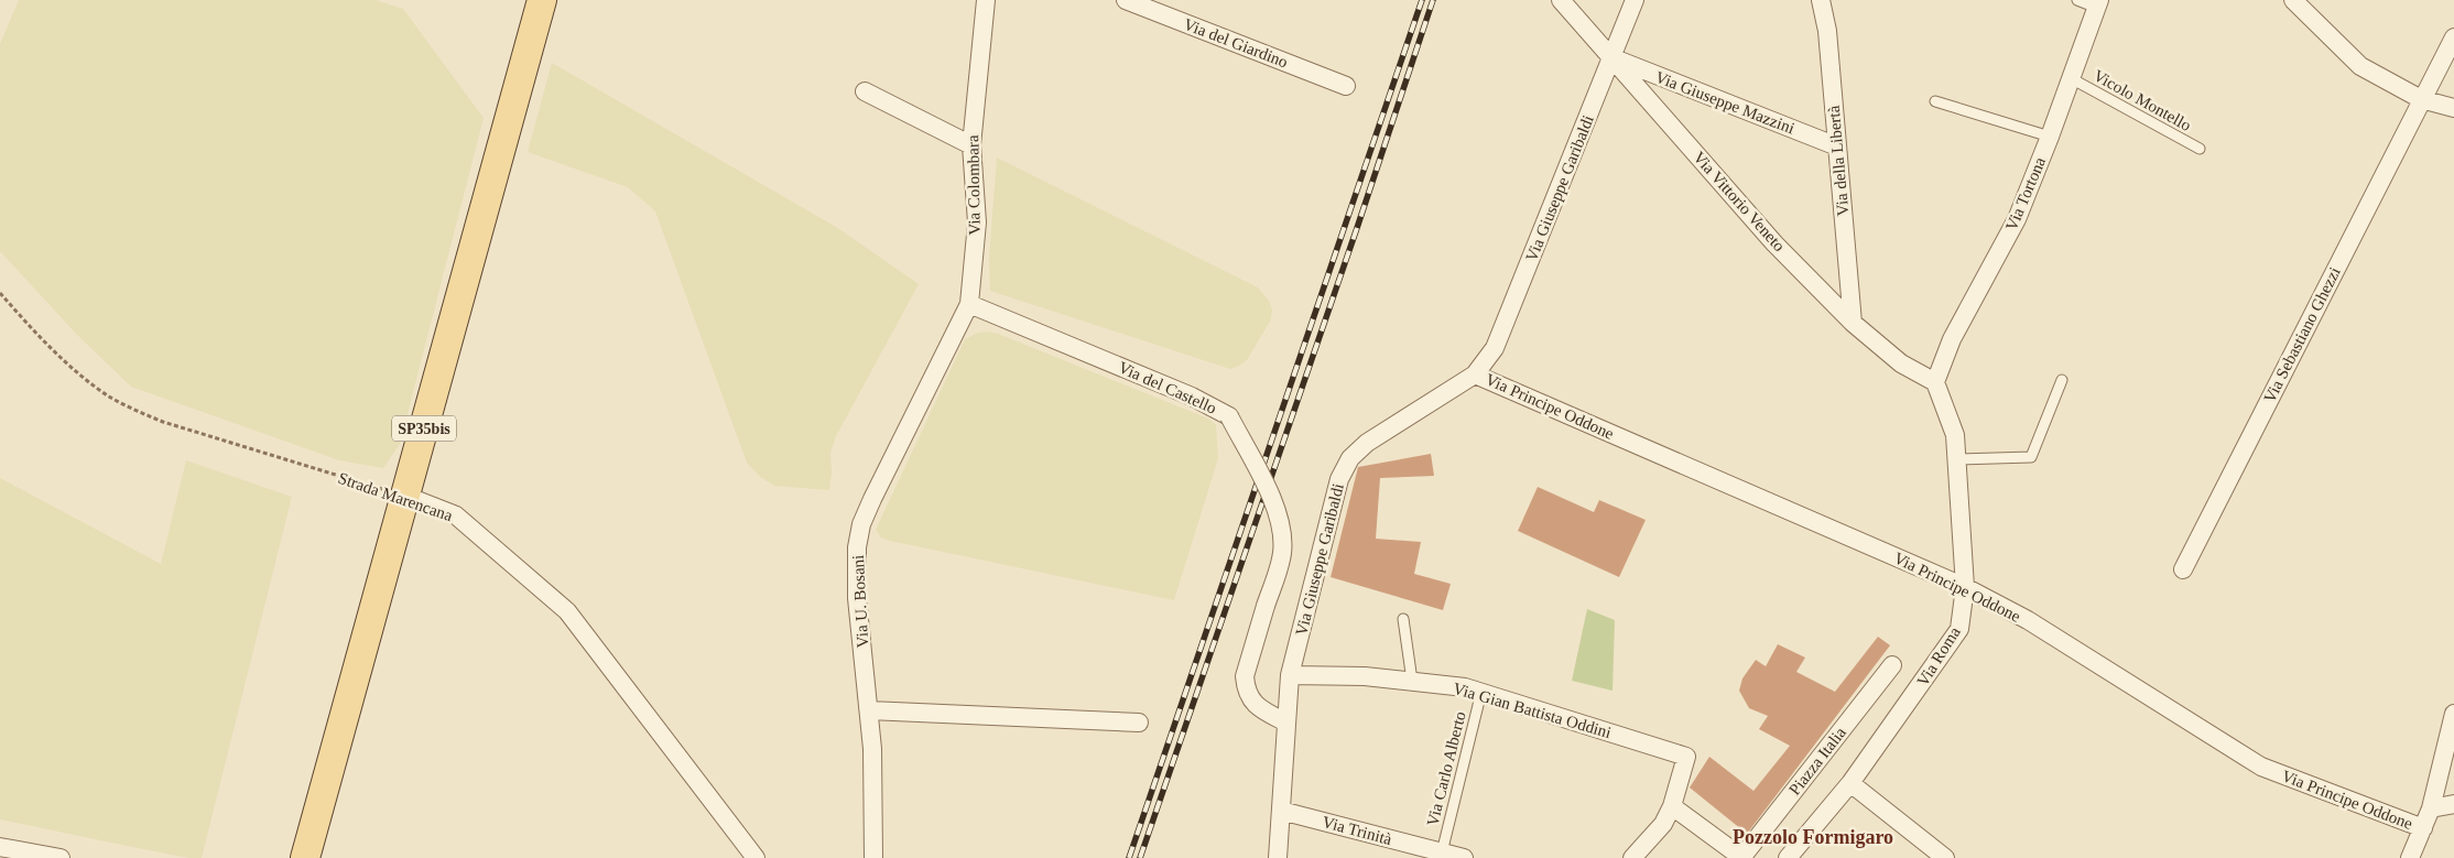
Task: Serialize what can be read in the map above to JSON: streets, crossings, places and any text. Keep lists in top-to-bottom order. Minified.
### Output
{"streets":{"main road":["SP35bis"],"street":["Via del Giardino","Via Giuseppe Mazzini","Via della Libertà","Via Colombara","Via Giuseppe Garibaldi","Via Tortona","Via Vittorio Veneto","Via Sebastiano Ghezzi","Via del Castello","Via Principe Oddone","Strada Marencana","Via U. Bosani","Via Roma","Via Gian Battista Oddini","Piazza Italia","Via Trinità"],"lane":["Vicolo Montello","Via Carlo Alberto"]},"crossings":[["Vicolo Montello","Via Tortona"],["Via Giuseppe Mazzini","Via della Libertà"],["Via Giuseppe Mazzini","Via Giuseppe Garibaldi"],["Via Giuseppe Mazzini","Via Vittorio Veneto"],["Via della Libertà","Via Vittorio Veneto"],["Via Colombara","Via del Castello"],["Via Colombara","Via U. Bosani"],["Via Giuseppe Garibaldi","Via Vittorio Veneto"],["Via Giuseppe Garibaldi","Via del Castello"],["Via Giuseppe Garibaldi","Via Principe Oddone"],["Via Giuseppe Garibaldi","Via Gian Battista Oddini"],["Via Giuseppe Garibaldi","Via Trinità"],["Via Tortona","Via Vittorio Veneto"],["Via Tortona","Via Roma"],["Via Vittorio Veneto","Via Roma"],["Via del Castello","Via U. Bosani"],["Via Principe Oddone","Via Roma"],["SP35bis","Strada Marencana"],["Via Gian Battista Oddini","Via Carlo Alberto"],["Via Carlo Alberto","Via Trinità"]],"districts":["Pozzolo Formigaro"]}
